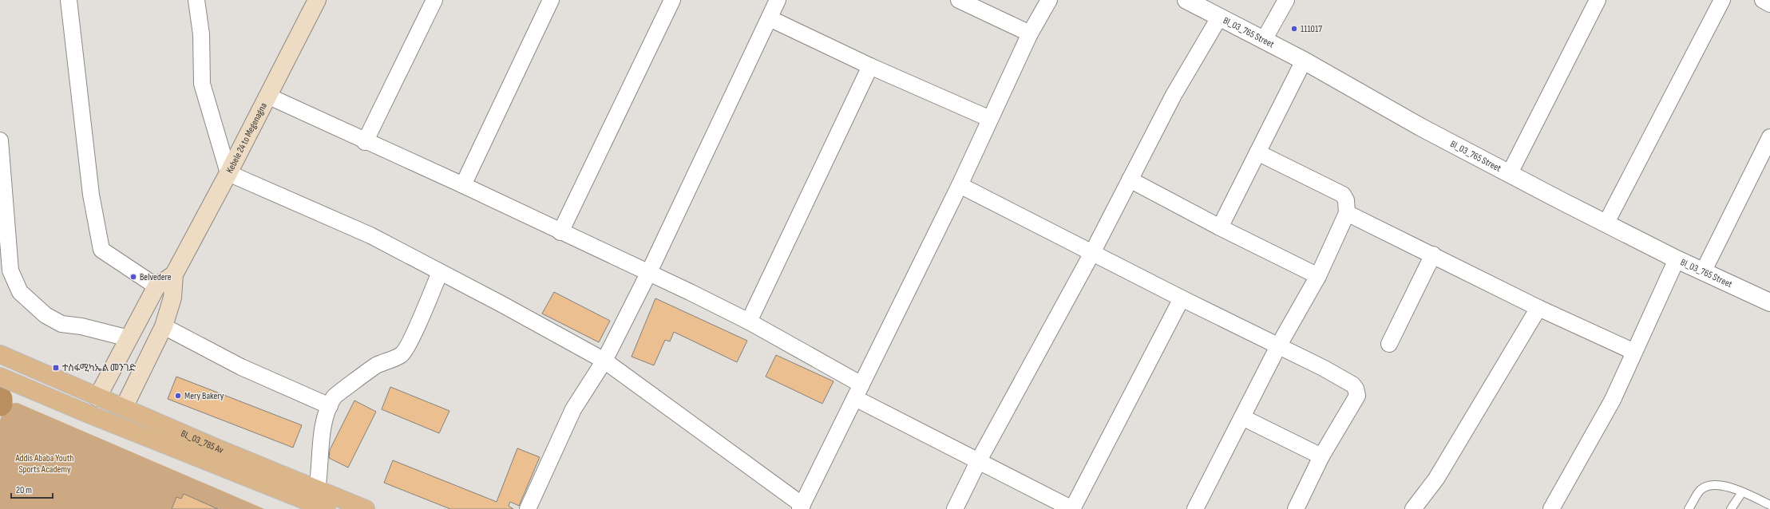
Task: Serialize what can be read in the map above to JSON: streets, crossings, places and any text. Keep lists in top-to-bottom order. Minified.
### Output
{"streets":{"main road":["Kebele 24 to Megenagna","BL_03_785 Av"],"street":["Bl_03_765 Street"]},"parks":["Addis Ababa Youth Sports Academy"],"places":{"other":["111017","Belvedere","Mery Bakery"],"transit":["ተስፋሚካኤል መንገድ"]},"scale_bar":"20 m"}
